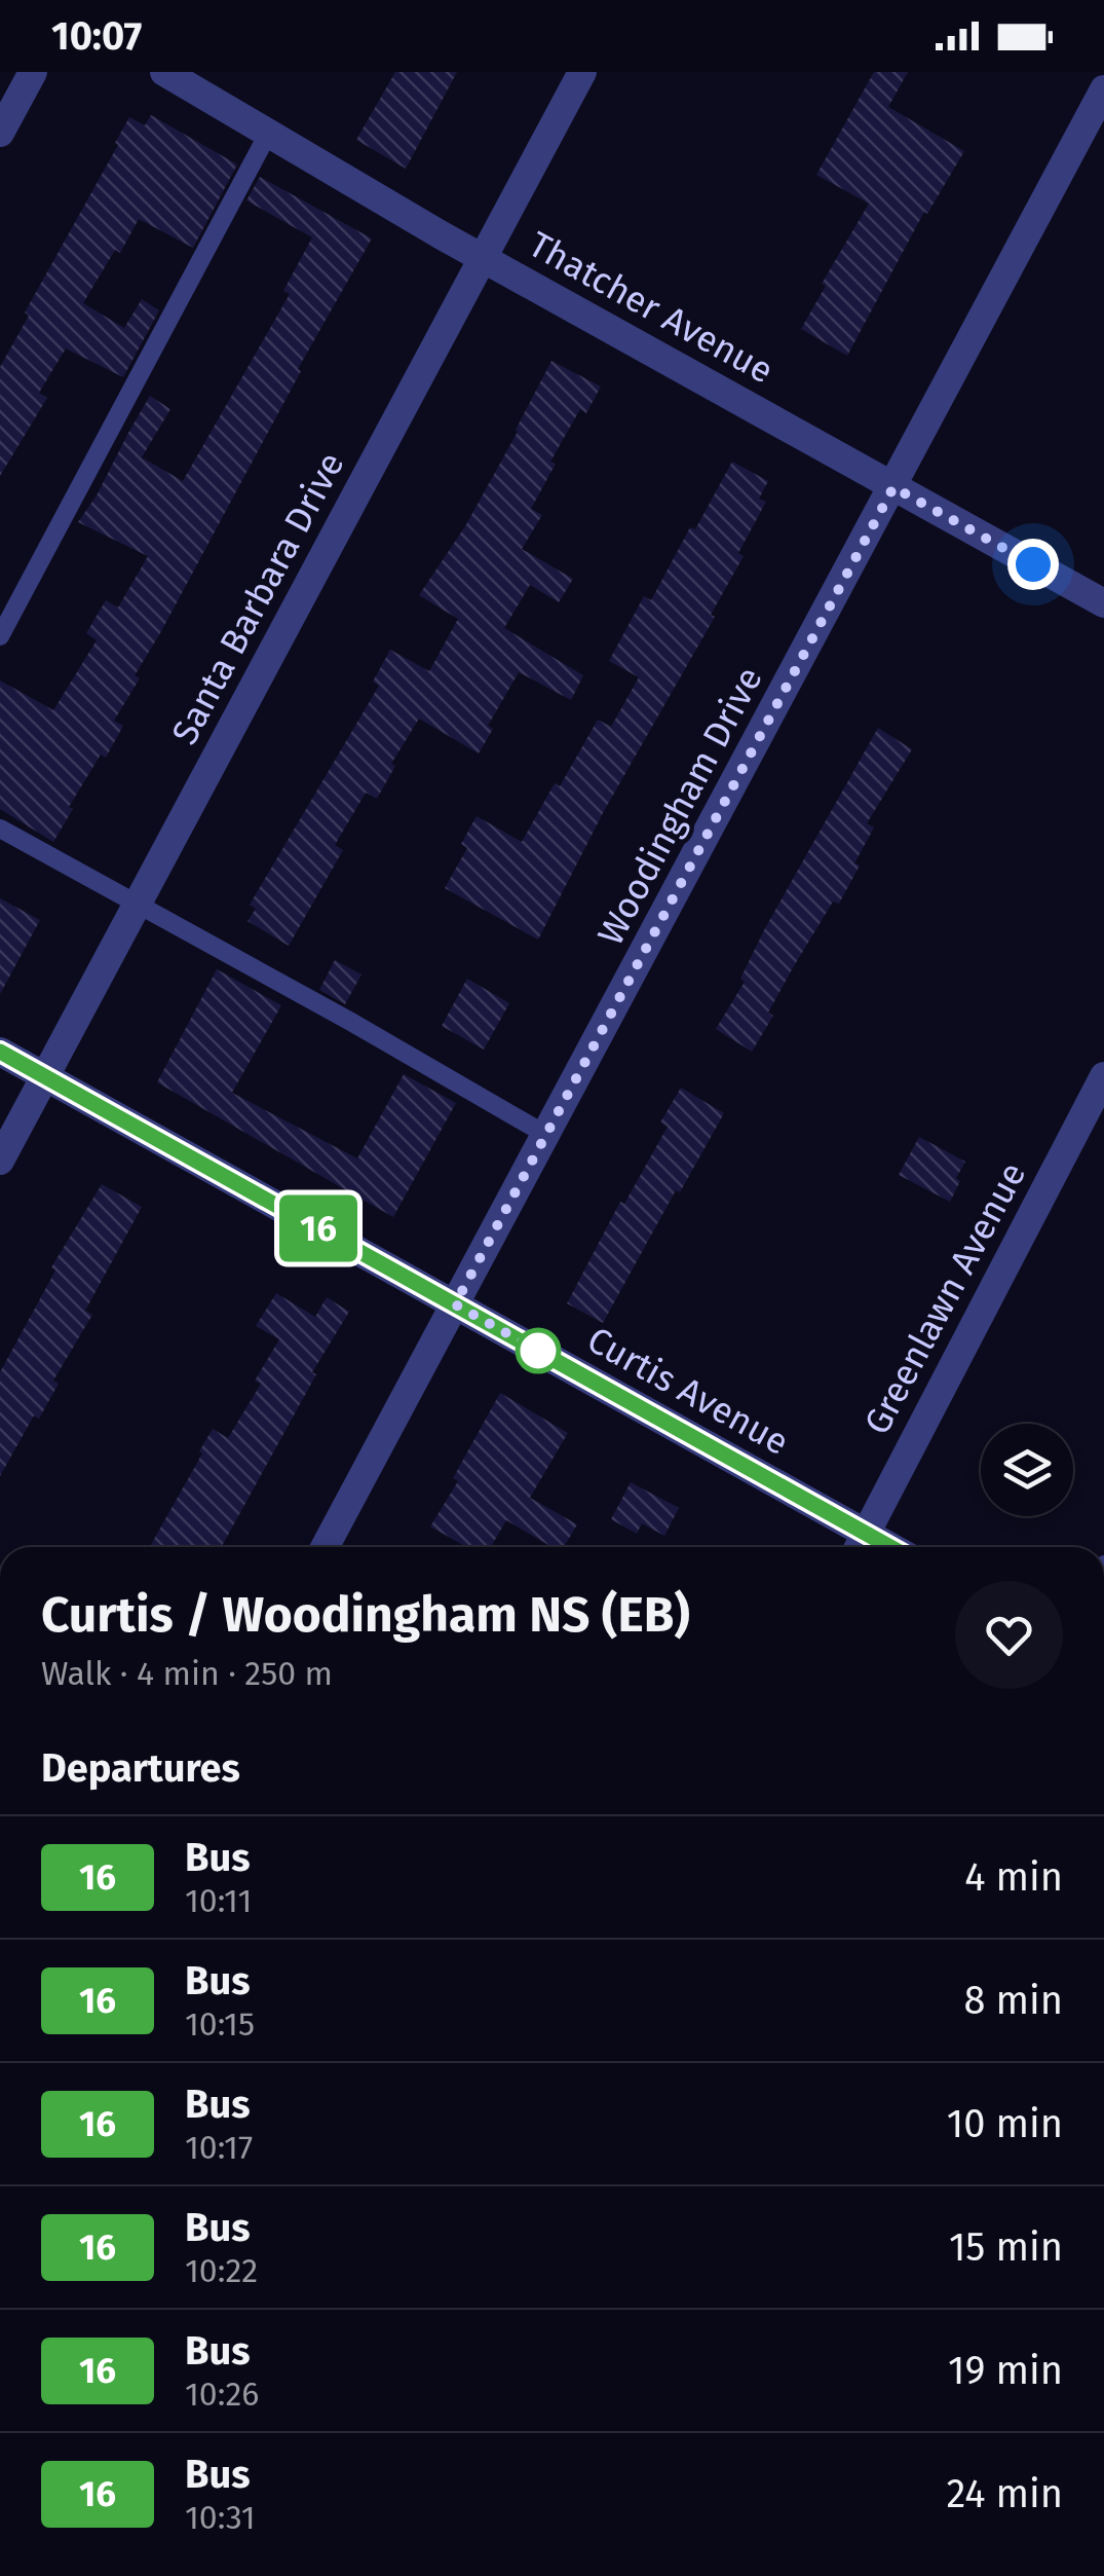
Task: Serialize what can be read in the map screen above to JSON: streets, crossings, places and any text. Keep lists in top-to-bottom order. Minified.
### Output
{"streets":{"street":["Thatcher Avenue","Santa Barbara Drive","Woodingham Drive","Greenlawn Avenue","Curtis Avenue"]},"crossings":[["Thatcher Avenue","Santa Barbara Drive"],["Thatcher Avenue","Woodingham Drive"],["Santa Barbara Drive","Curtis Avenue"],["Woodingham Drive","Curtis Avenue"],["Greenlawn Avenue","Curtis Avenue"]],"lines":["bus line 16"],"page":{"status":"10:07","on_map":"16","heading":[["Curtis / Woodingham NS (EB)","Walk · 4 min · 250 m"],"Departures"],"list":[{"mark":"16","name":"Bus","note":"10:11","value":"4 min"},{"mark":"16","name":"Bus","note":"10:15","value":"8 min"},{"mark":"16","name":"Bus","note":"10:17","value":"10 min"},{"mark":"16","name":"Bus","note":"10:22","value":"15 min"},{"mark":"16","name":"Bus","note":"10:26","value":"19 min"},{"mark":"16","name":"Bus","note":"10:31","value":"24 min"}]}}
